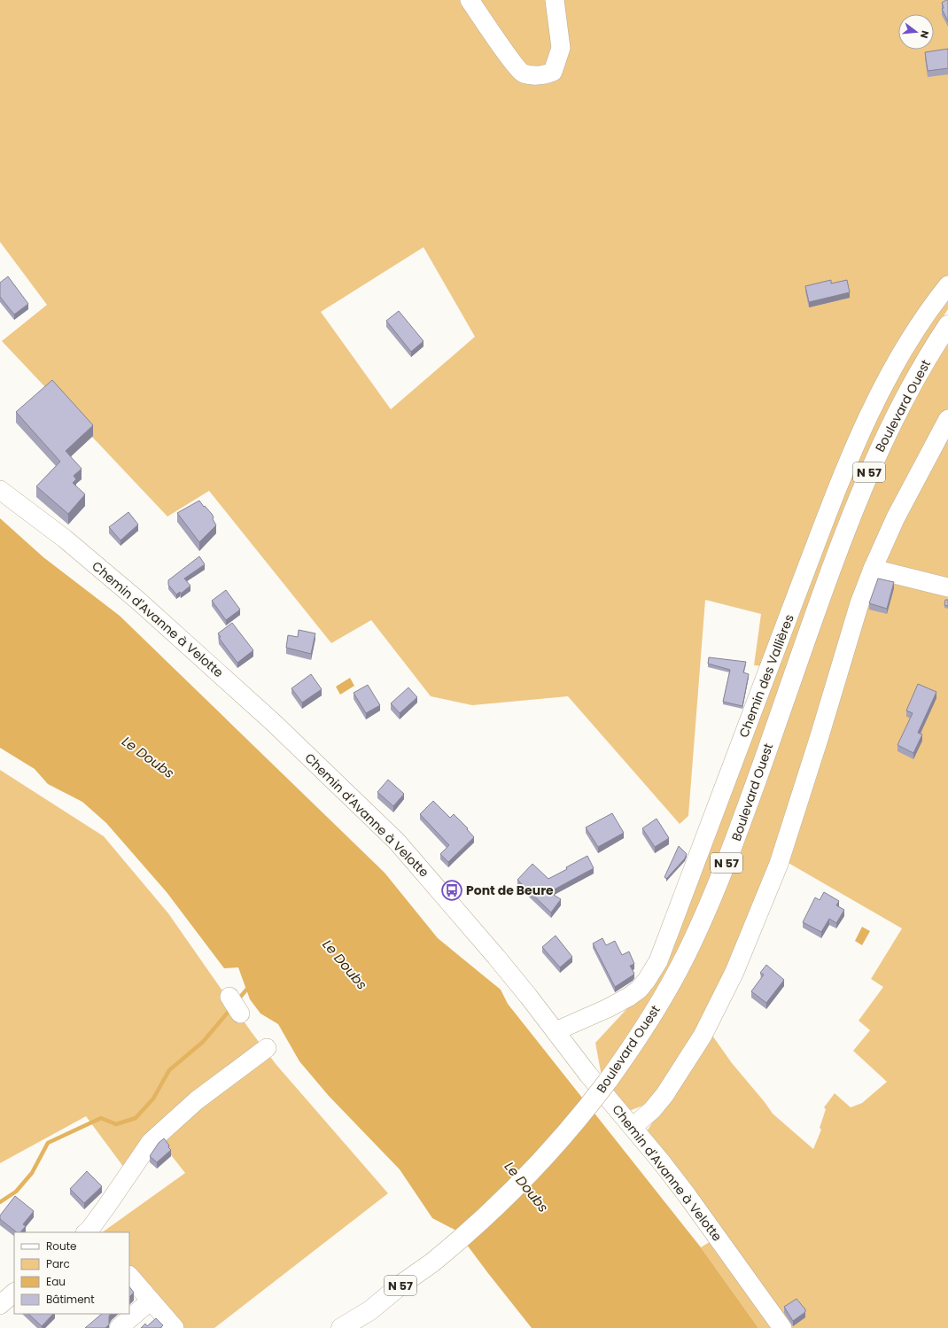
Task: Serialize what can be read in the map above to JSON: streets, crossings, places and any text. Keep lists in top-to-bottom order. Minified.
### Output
{"streets":{"main road":["Boulevard Ouest","N 57"],"street":["Chemin d'Avanne à Velotte","Chemin des Vallières"]},"crossings":[["Chemin d'Avanne à Velotte","Chemin des Vallières"]],"water":["Le Doubs"],"places":{"bus stop":["Pont de Beure"]},"legend":["Route","Parc","Eau","Bâtiment"],"north":"right"}
